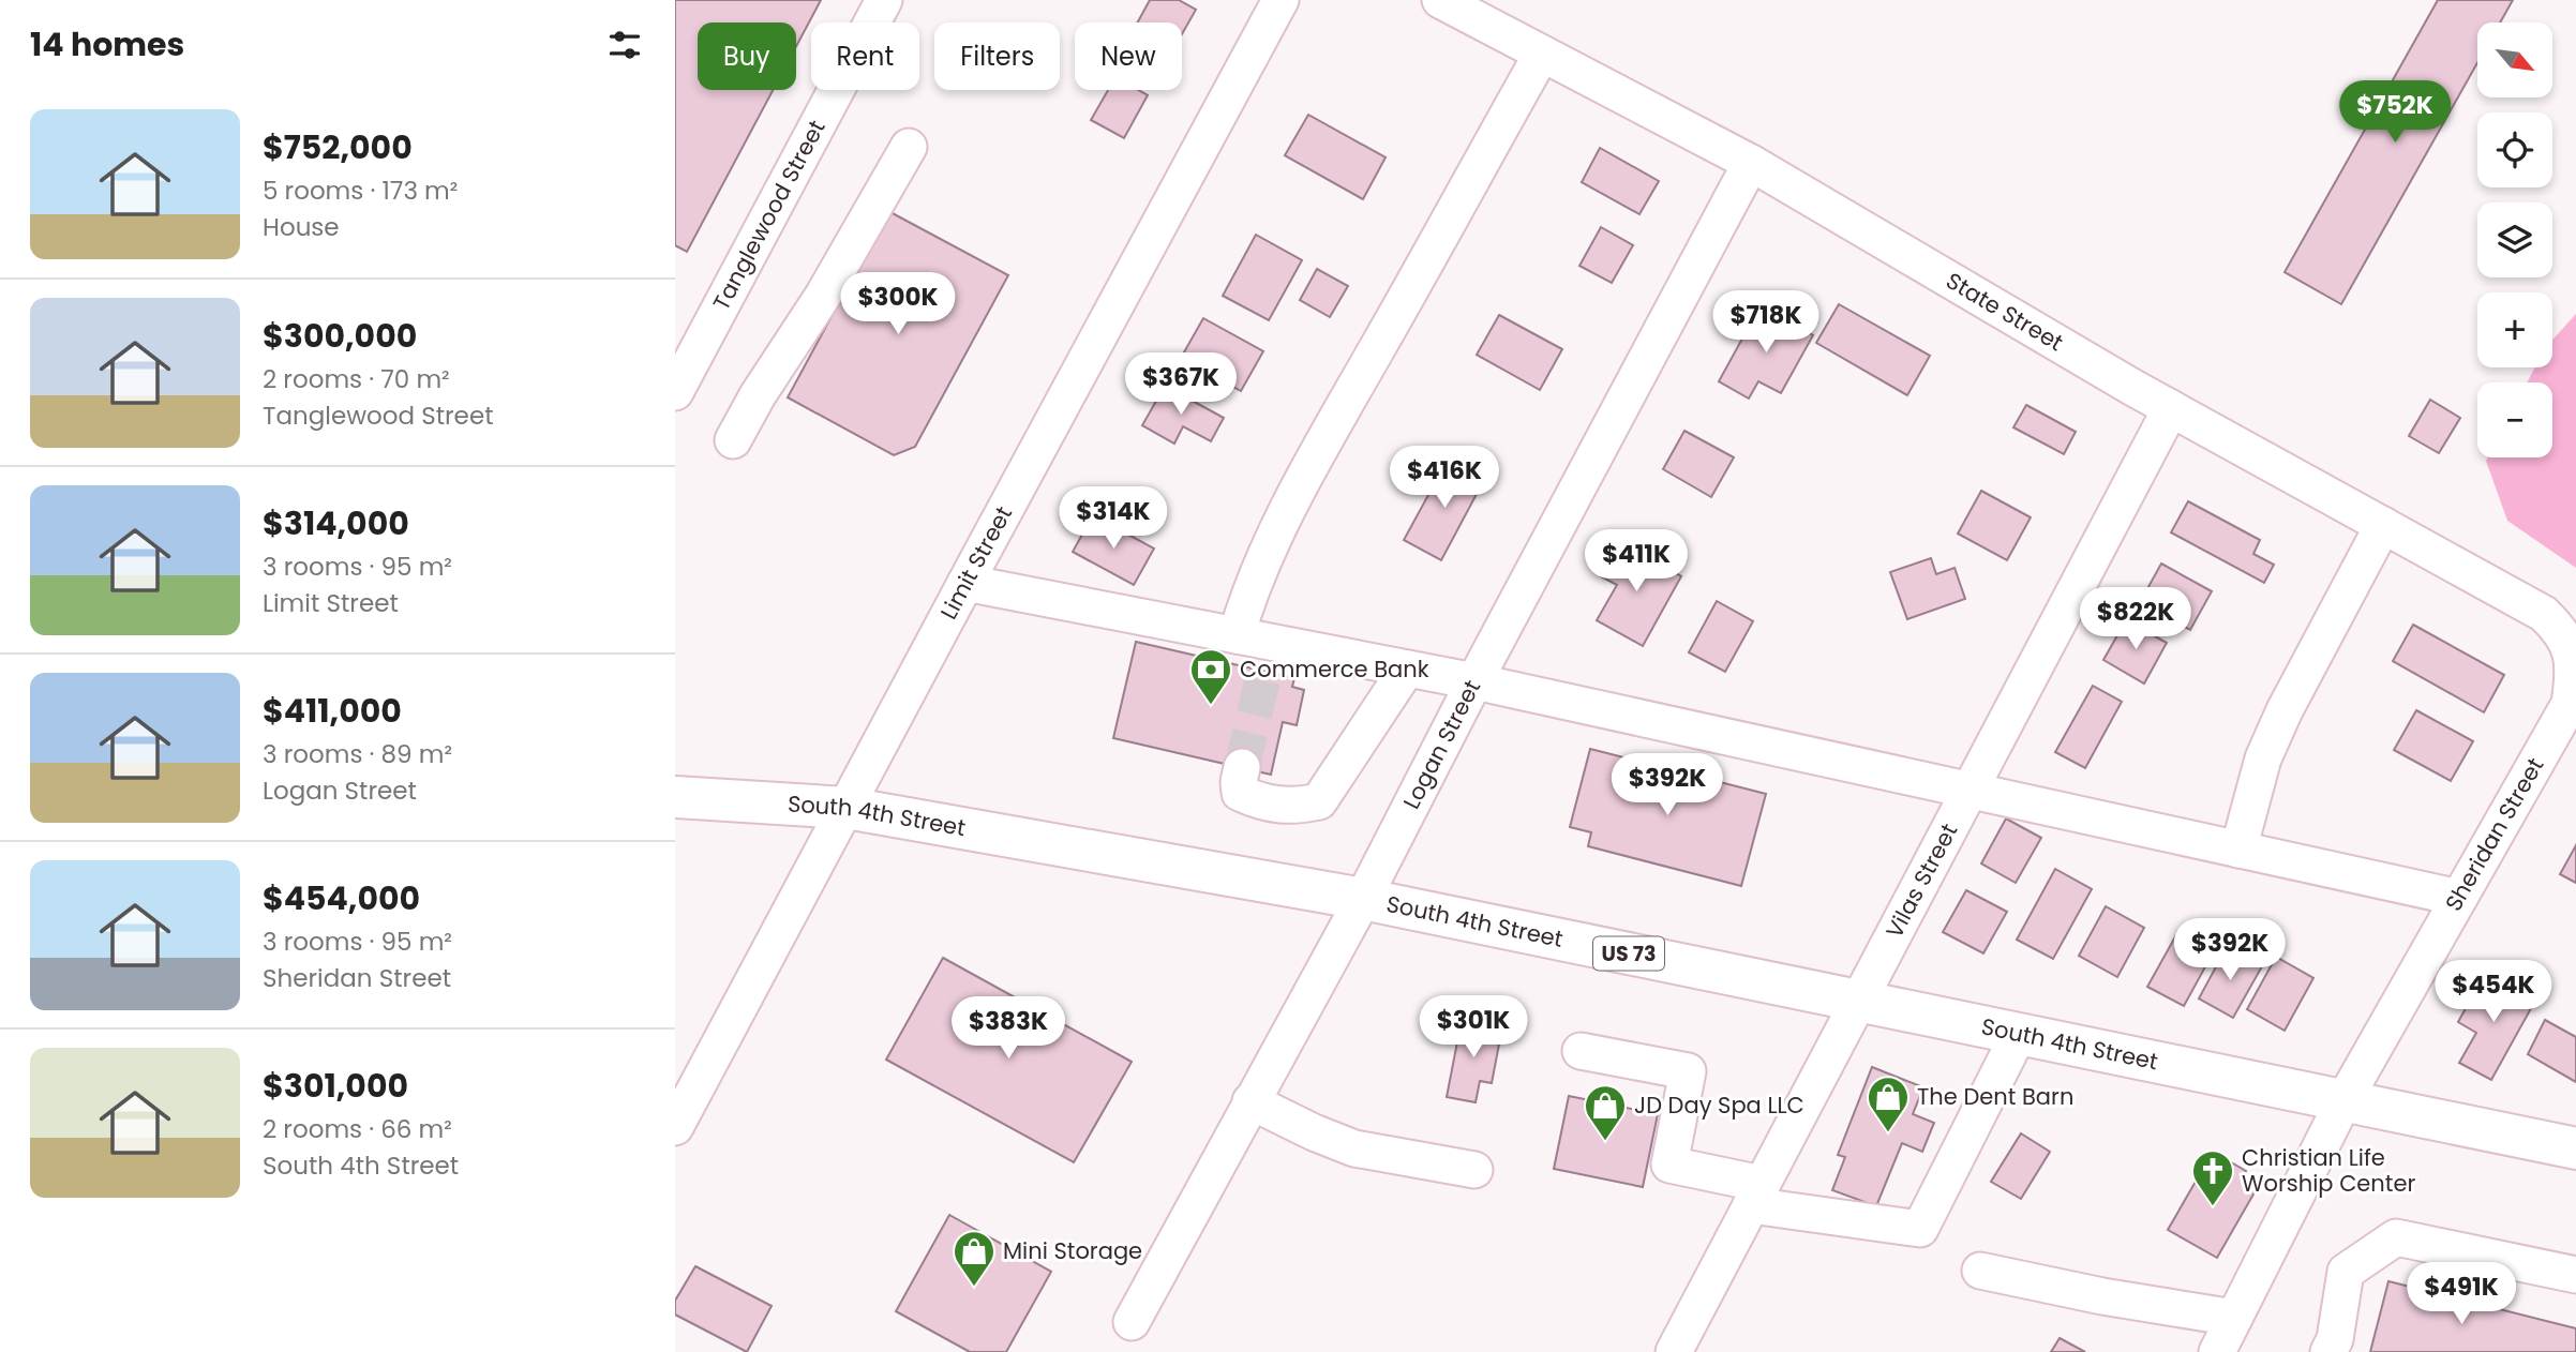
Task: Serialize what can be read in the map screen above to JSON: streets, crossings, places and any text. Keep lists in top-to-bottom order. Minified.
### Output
{"streets":{"highway":["South 4th Street","US 73"],"street":["Tanglewood Street","State Street","Limit Street","Logan Street","Sheridan Street","Vilas Street"]},"crossings":[["State Street","Logan Street"],["State Street","Sheridan Street"],["State Street","Vilas Street"],["Limit Street","South 4th Street"],["Logan Street","South 4th Street"],["South 4th Street","Sheridan Street"],["South 4th Street","Vilas Street"]],"places":{"bank":["Commerce Bank"],"shop":["The Dent Barn","JD Day Spa LLC","Mini Storage"],"church":["Christian Life Worship Center"]},"north":"bottom right","page":{"heading":"14 homes","map_buttons":["+","−"],"chip":["Buy","Rent","Filters","New"],"price":["$752K","$300K","$718K","$367K","$416K","$314K","$411K","$822K","$392K","$392K","$454K","$301K","$383K","$491K"],"list":[{"name":"$752,000","note":"5 rooms · 173 m² · House"},{"name":"$300,000","note":"2 rooms · 70 m² · Tanglewood Street"},{"name":"$314,000","note":"3 rooms · 95 m² · Limit Street"},{"name":"$411,000","note":"3 rooms · 89 m² · Logan Street"},{"name":"$454,000","note":"3 rooms · 95 m² · Sheridan Street"},{"name":"$301,000","note":"2 rooms · 66 m² · South 4th Street"}]}}
